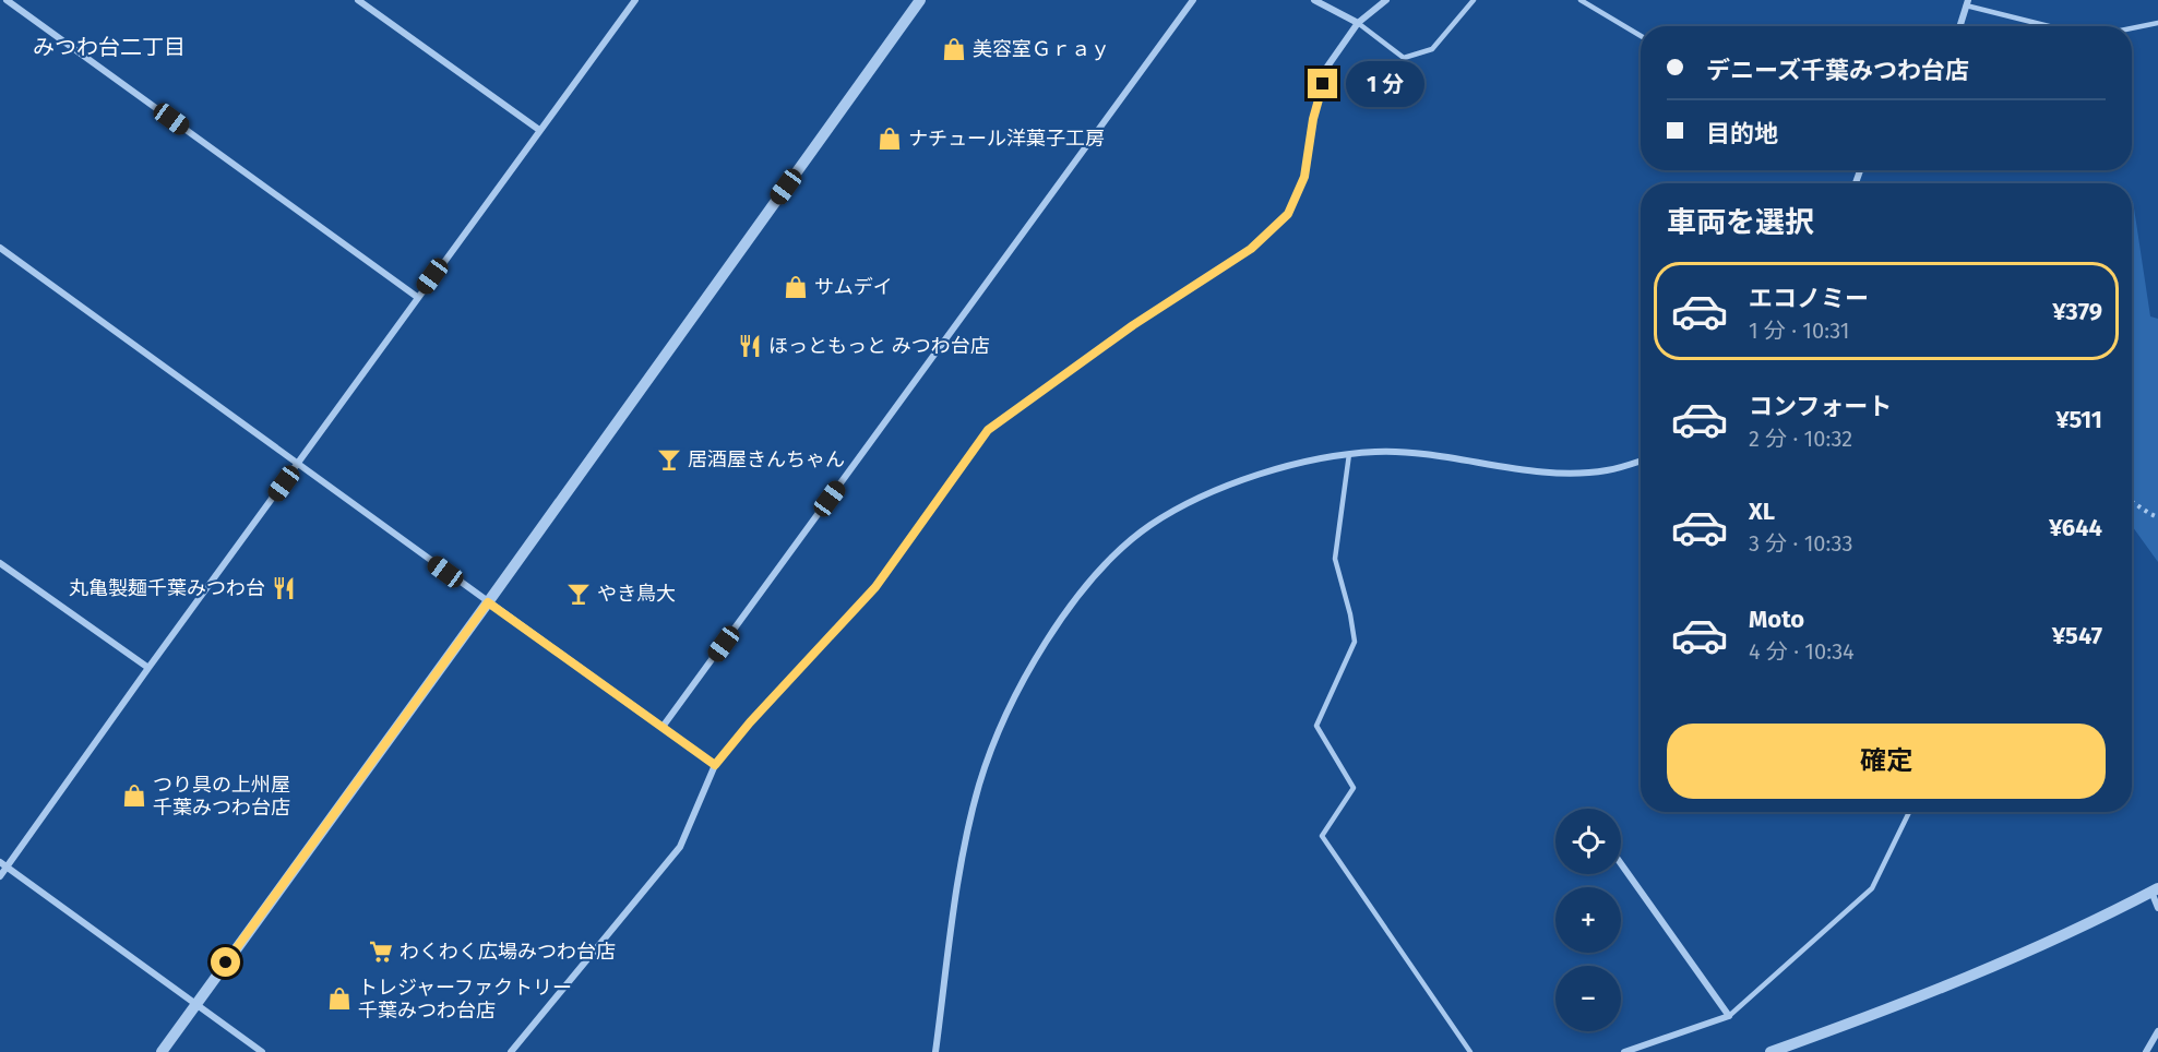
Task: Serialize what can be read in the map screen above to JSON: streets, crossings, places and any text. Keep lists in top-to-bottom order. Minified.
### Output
{"districts":["みつわ台二丁目"],"places":{"shop":["美容室Ｇｒａｙ","ナチュール洋菓子工房","サムデイ","つり具の上州屋 千葉みつわ台店","トレジャーファクトリー 千葉みつわ台店"],"restaurant":["ほっともっと みつわ台店","丸亀製麺千葉みつわ台"],"bar":["居酒屋きんちゃん","やき鳥大"],"supermarket":["わくわく広場みつわ台店"]},"page":{"banner":["デニーズ千葉みつわ台店","目的地"],"bubble":"1 分","heading":"車両を選択","list":[{"name":"エコノミー","note":"1 分 · 10:31","value":"¥379"},{"name":"コンフォート","note":"2 分 · 10:32","value":"¥511"},{"name":"XL","note":"3 分 · 10:33","value":"¥644"},{"name":"Moto","note":"4 分 · 10:34","value":"¥547"}],"buttons":"確定","map_buttons":["+","−"]}}
